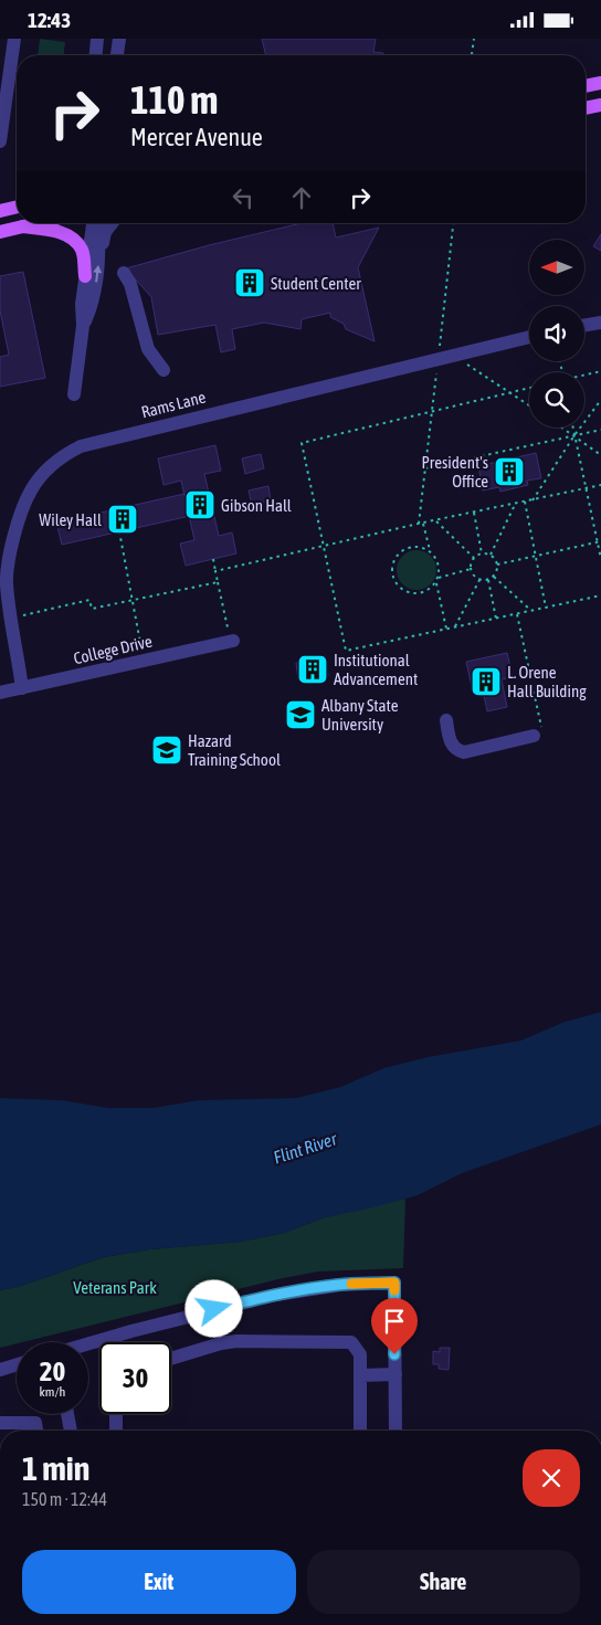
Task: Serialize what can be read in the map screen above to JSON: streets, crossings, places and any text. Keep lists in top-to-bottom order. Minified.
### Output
{"streets":{"street":["Rams Lane","College Drive"]},"crossings":[["Rams Lane","College Drive"]],"water":["Flint River"],"parks":["Veterans Park"],"places":{"building":["Student Center","President's Office","Gibson Hall","Wiley Hall","Institutional Advancement","L. Orene Hall Building"],"school or university":["Albany State University","Hazard Training School"]},"north":"left","page":{"status":"12:43","turn":["110 m","Mercer Avenue"],"speed":"20 km/h","limit":"30","heading":["1 min","150 m · 12:44"],"buttons":["Exit","Share"]}}
